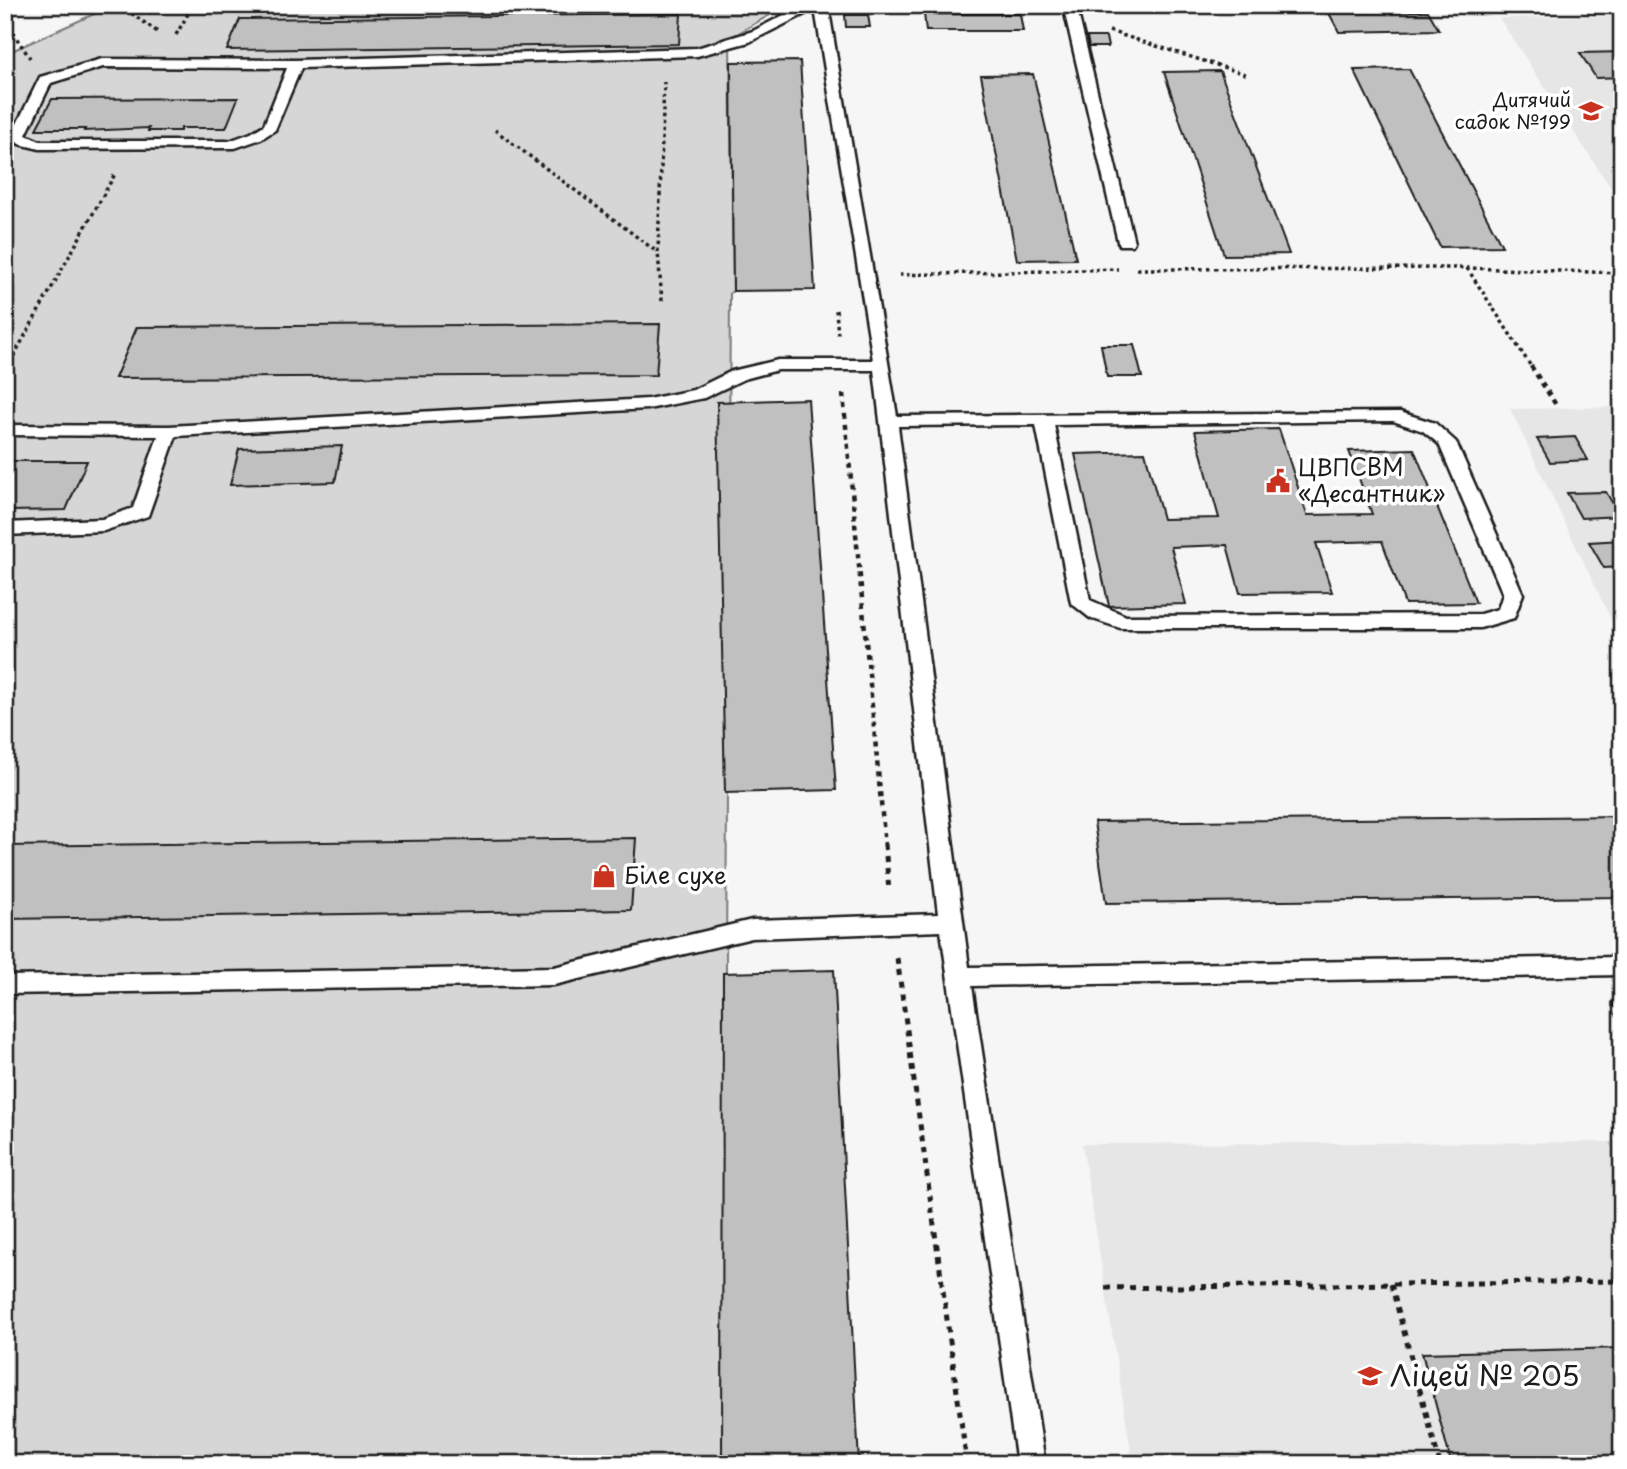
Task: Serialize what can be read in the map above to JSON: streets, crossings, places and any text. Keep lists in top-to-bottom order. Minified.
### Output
{"places":{"school or university":["Дитячий садок №199","Ліцей № 205"],"public building":["ЦВПСВМ «Десантник»"],"shop":["Біле сухе"]}}
